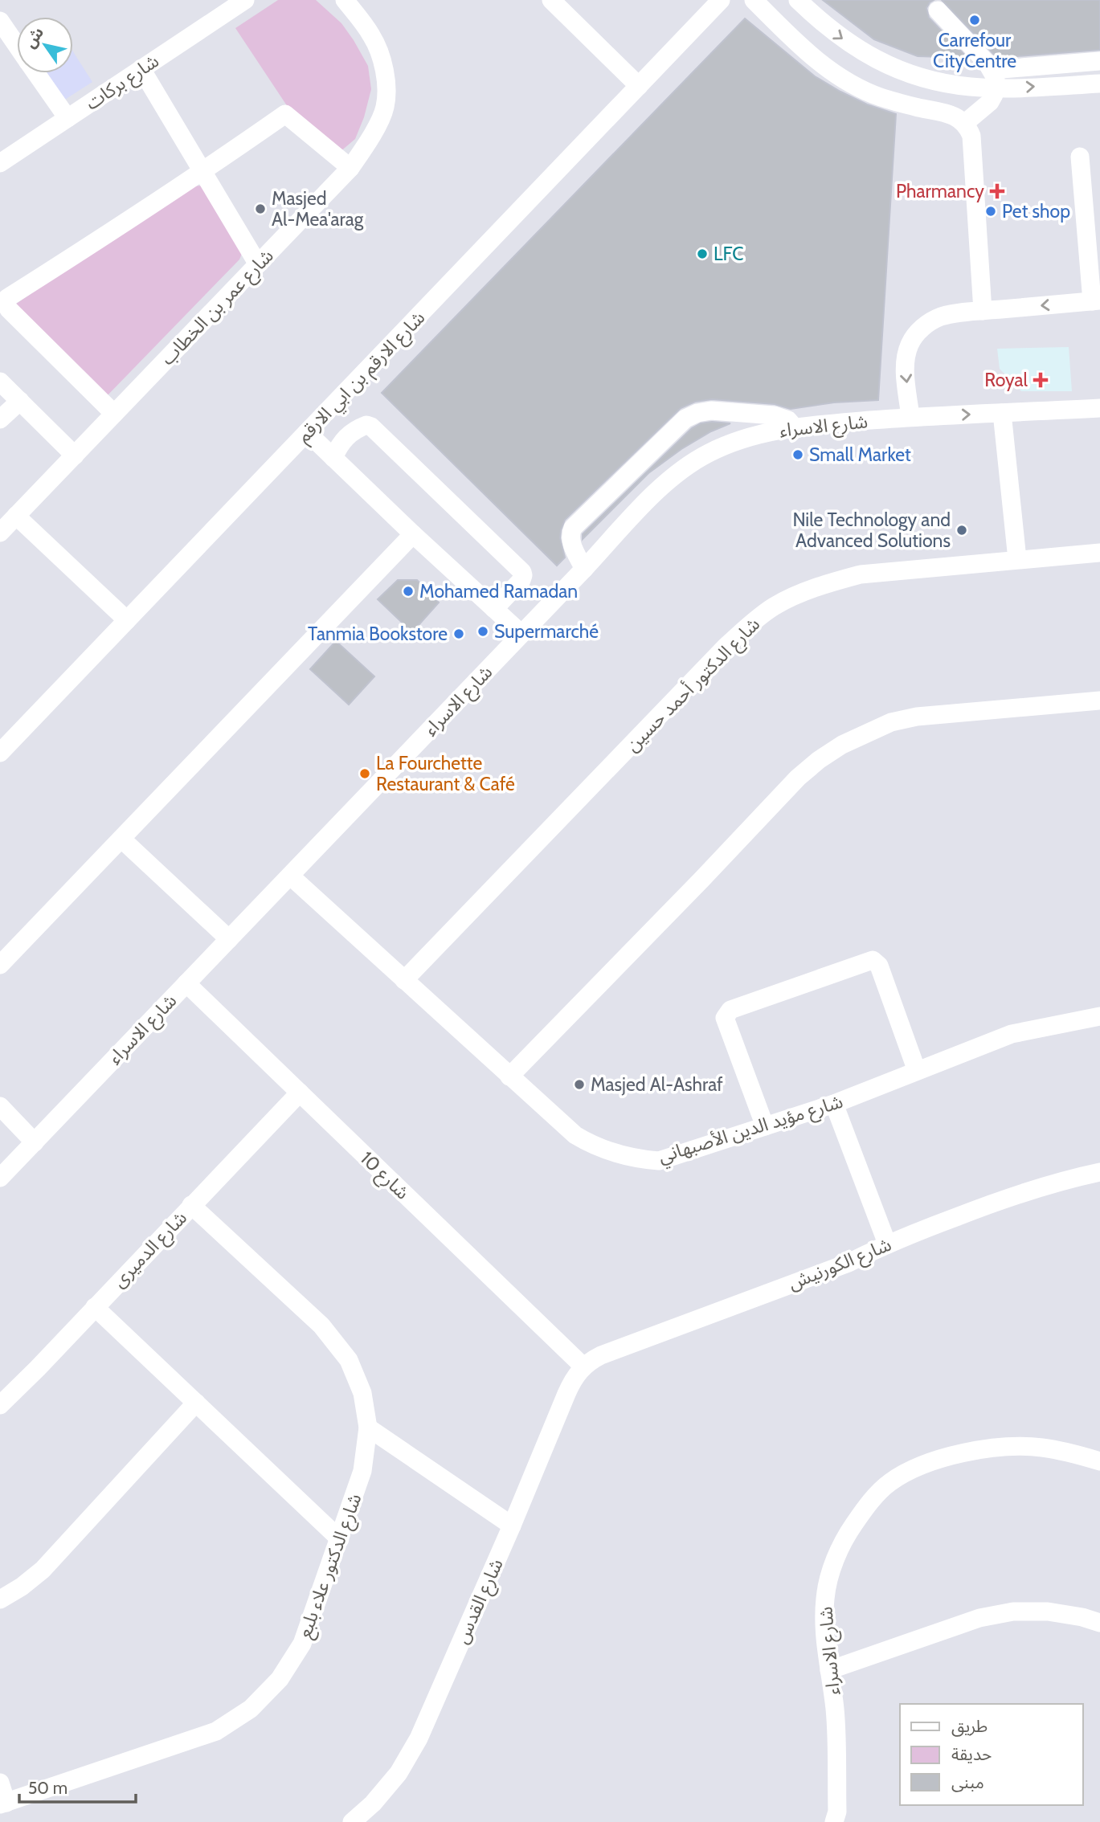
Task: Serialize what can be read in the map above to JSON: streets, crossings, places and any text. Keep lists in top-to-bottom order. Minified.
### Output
{"streets":{"street":["شارع بركات","شارع عمر بن الخطاب","شارع الارقم بن ابي الارقم","شارع الاسراء","شارع الدكتور أحمد حسين","شارع مؤيد الدين الأصبهاني","شارع 10","شارع الدميرى","شارع الكورنيش","شارع الدكتور علاء بلبع","شارع القدس"]},"crossings":[["شارع الاسراء","شارع مؤيد الدين الأصبهاني"],["شارع الاسراء","شارع 10"],["شارع الدكتور أحمد حسين","شارع مؤيد الدين الأصبهاني"],["شارع 10","شارع الدميرى"],["شارع 10","شارع الكورنيش"],["شارع 10","شارع القدس"],["شارع الدميرى","شارع الدكتور علاء بلبع"],["شارع الكورنيش","شارع القدس"]],"places":{"other":["Carrefour CityCentre","Masjed Al-Mea'arag","Pet shop","LFC","Small Market","Nile Technology and Advanced Solutions","Mohamed Ramadan","Supermarché","Tanmia Bookstore","La Fourchette Restaurant & Café","Masjed Al-Ashraf"],"health":["Pharmancy","Royal"]},"legend":["طريق","حديقة","مبنى"],"scale_bar":"50 m","north":"top left"}
